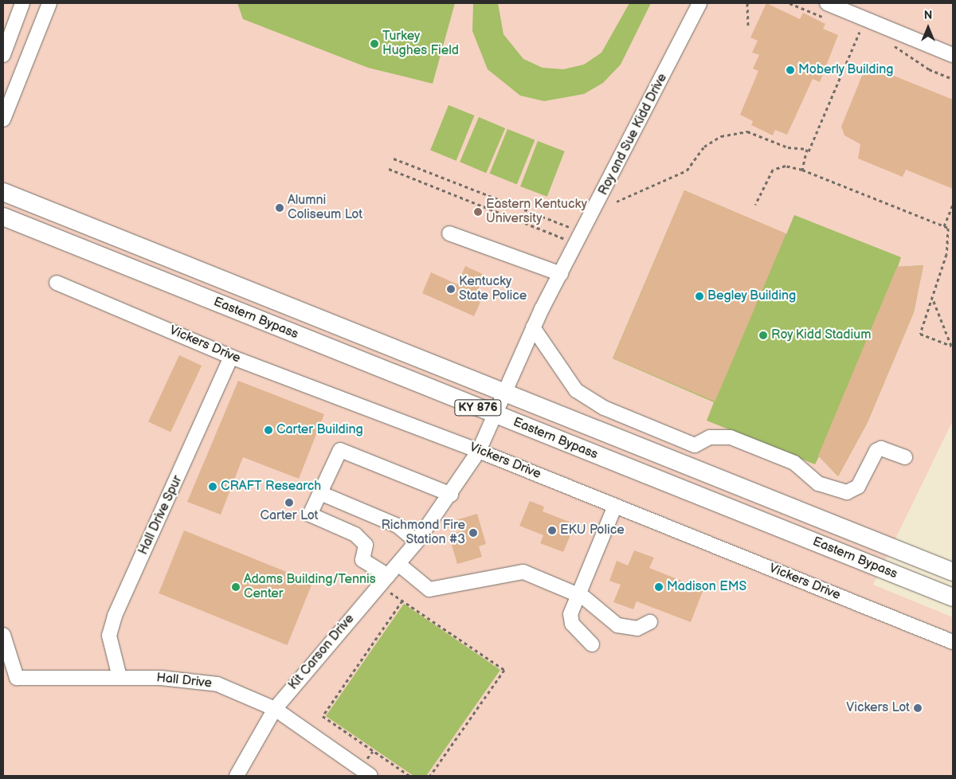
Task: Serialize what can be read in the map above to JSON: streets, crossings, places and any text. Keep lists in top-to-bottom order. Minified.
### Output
{"streets":{"main road":["Eastern Bypass","KY 876"],"street":["Roy and Sue Kidd Drive","Vickers Drive","Hall Drive Spur","Kit Carson Drive","Hall Drive"]},"crossings":[["Roy and Sue Kidd Drive","Eastern Bypass"],["Roy and Sue Kidd Drive","Kit Carson Drive"],["Eastern Bypass","Kit Carson Drive"],["Vickers Drive","Hall Drive Spur"],["Vickers Drive","Kit Carson Drive"],["Hall Drive Spur","Hall Drive"],["Kit Carson Drive","Hall Drive"]],"places":["Turkey Hughes Field","Moberly Building","Alumni Coliseum Lot","Eastern Kentucky University","Kentucky State Police","Begley Building","Roy Kidd Stadium","Carter Building","CRAFT Research","Carter Lot","EKU Police","Richmond Fire Station #3","Adams Building/Tennis Center","Madison EMS","Vickers Lot"],"north":"top"}
